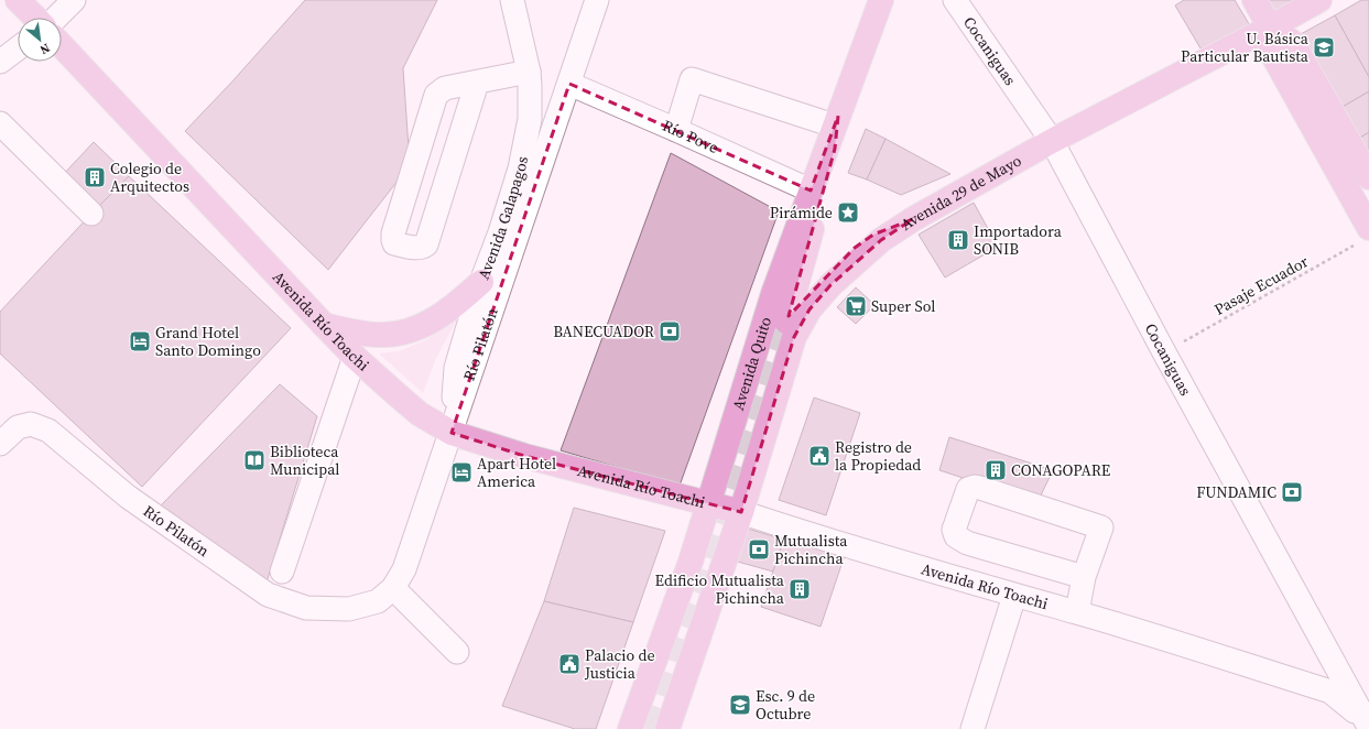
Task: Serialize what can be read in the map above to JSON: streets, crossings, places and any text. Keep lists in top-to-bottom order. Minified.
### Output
{"streets":{"main road":["Avenida 29 de Mayo","Avenida Río Toachi","Avenida Quito"],"street":["Cocaniguas","Río Pove","Avenida Galapagos","Río Pilatón"],"path":["Pasaje Ecuador"]},"crossings":[["Cocaniguas","Avenida 29 de Mayo"],["Cocaniguas","Pasaje Ecuador"],["Cocaniguas","Avenida Río Toachi"],["Río Pove","Río Pilatón"],["Río Pove","Avenida Quito"],["Avenida 29 de Mayo","Avenida Río Toachi"],["Avenida Galapagos","Avenida Río Toachi"],["Avenida Galapagos","Río Pilatón"],["Avenida Río Toachi","Río Pilatón"],["Avenida Río Toachi","Avenida Quito"]],"places":{"school or university":["U. Básica Particular Bautista","Esc. 9 de Octubre"],"building":["Colegio de Arquitectos","Importadora SONIB","CONAGOPARE","Edificio Mutualista Pichincha"],"place":["Pirámide"],"supermarket":["Super Sol"],"bank":["BANECUADOR","FUNDAMIC","Mutualista Pichincha"],"hotel":["Grand Hotel Santo Domingo","Apart Hotel America"],"public building":["Registro de la Propiedad","Palacio de Justicia"],"library":["Biblioteca Municipal"]},"north":"bottom right"}
